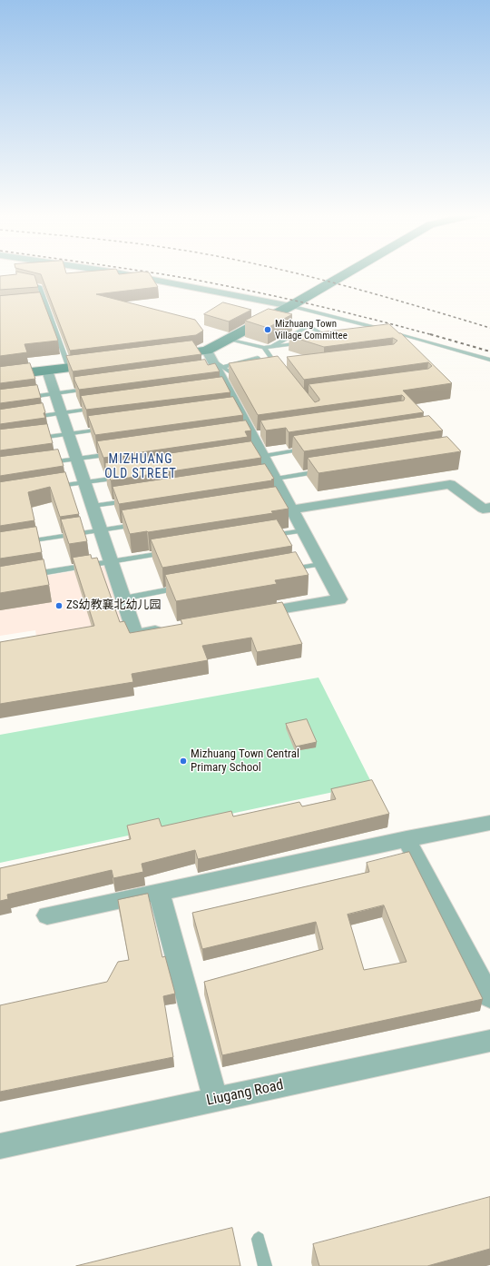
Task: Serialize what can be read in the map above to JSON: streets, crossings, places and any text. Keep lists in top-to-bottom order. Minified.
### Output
{"streets":{"street":["Liugang Road"]},"districts":["MIZHUANG OLD STREET"],"places":["Mizhuang Town Village Committee","ZS幼教襄北幼儿园","Mizhuang Town Central Primary School"]}
